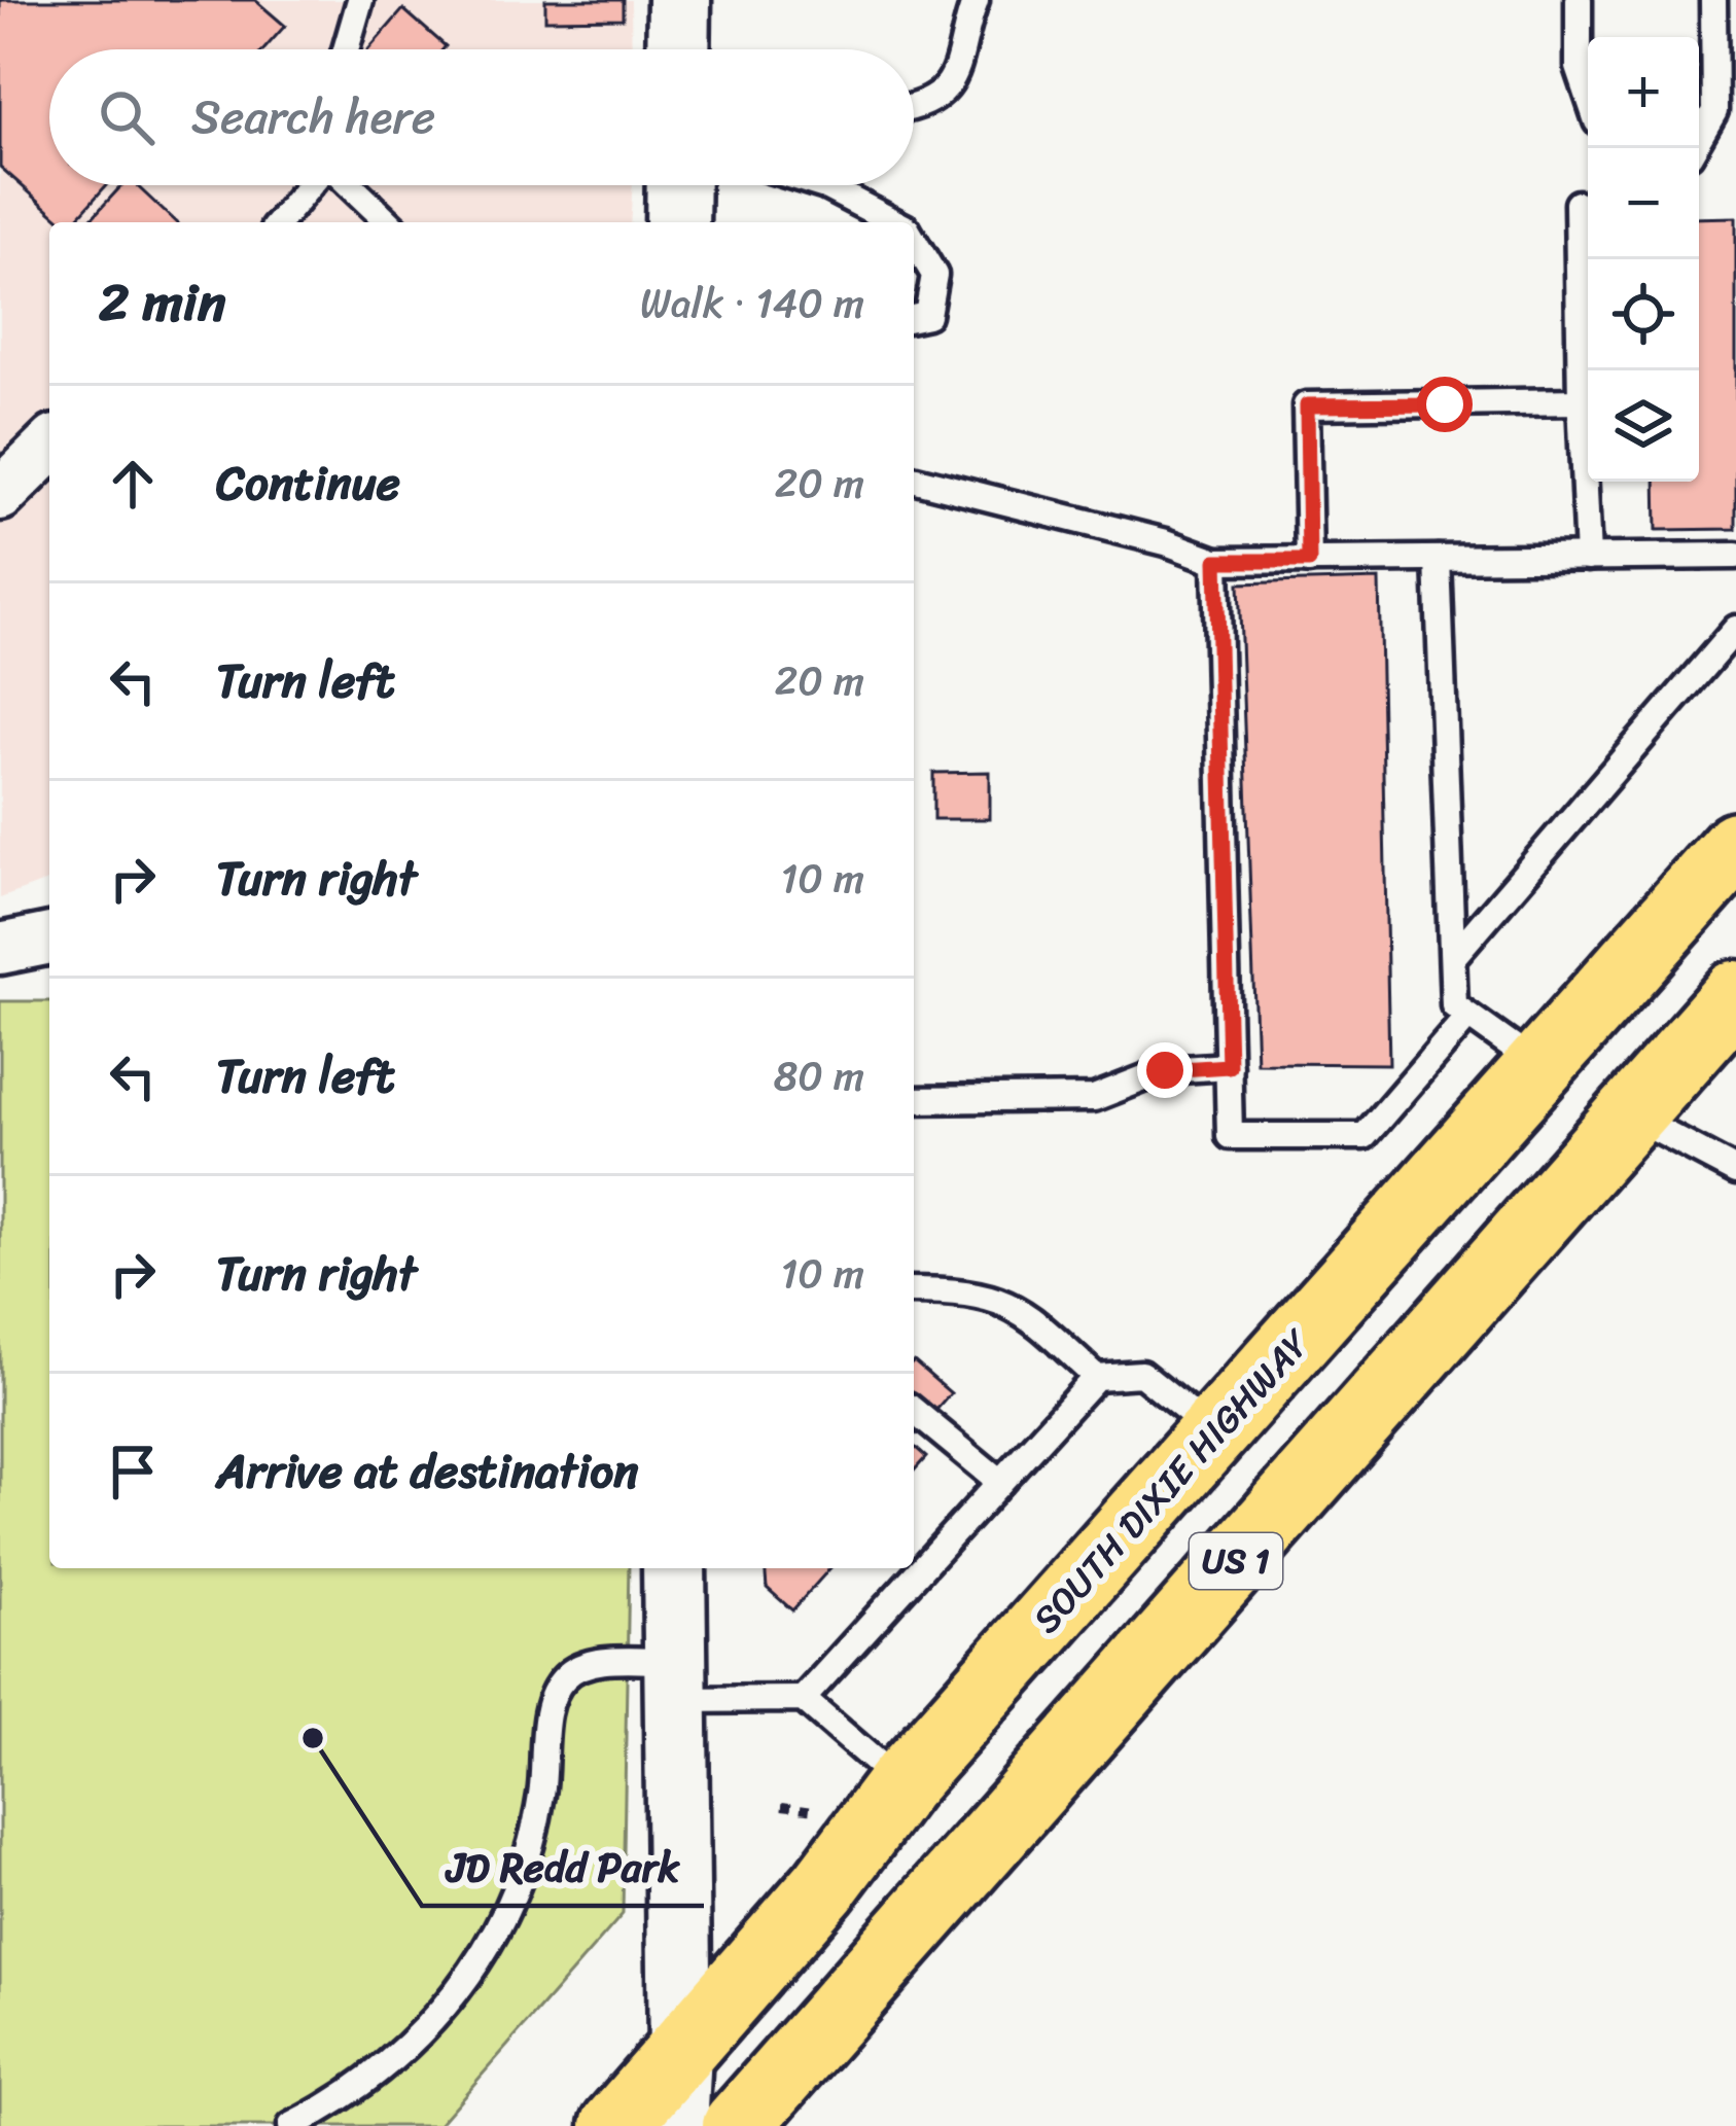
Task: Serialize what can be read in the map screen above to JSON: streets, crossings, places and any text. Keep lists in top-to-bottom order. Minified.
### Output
{"streets":{"highway":["SOUTH DIXIE HIGHWAY","US 1"]},"places":["JD Redd Park"],"page":{"map_buttons":["+","−"],"search":"Search here","heading":["2 min","Walk · 140 m"],"list":[["Continue","20 m"],["Turn left","20 m"],["Turn right","10 m"],["Turn left","80 m"],["Turn right","10 m"],"Arrive at destination"]}}
